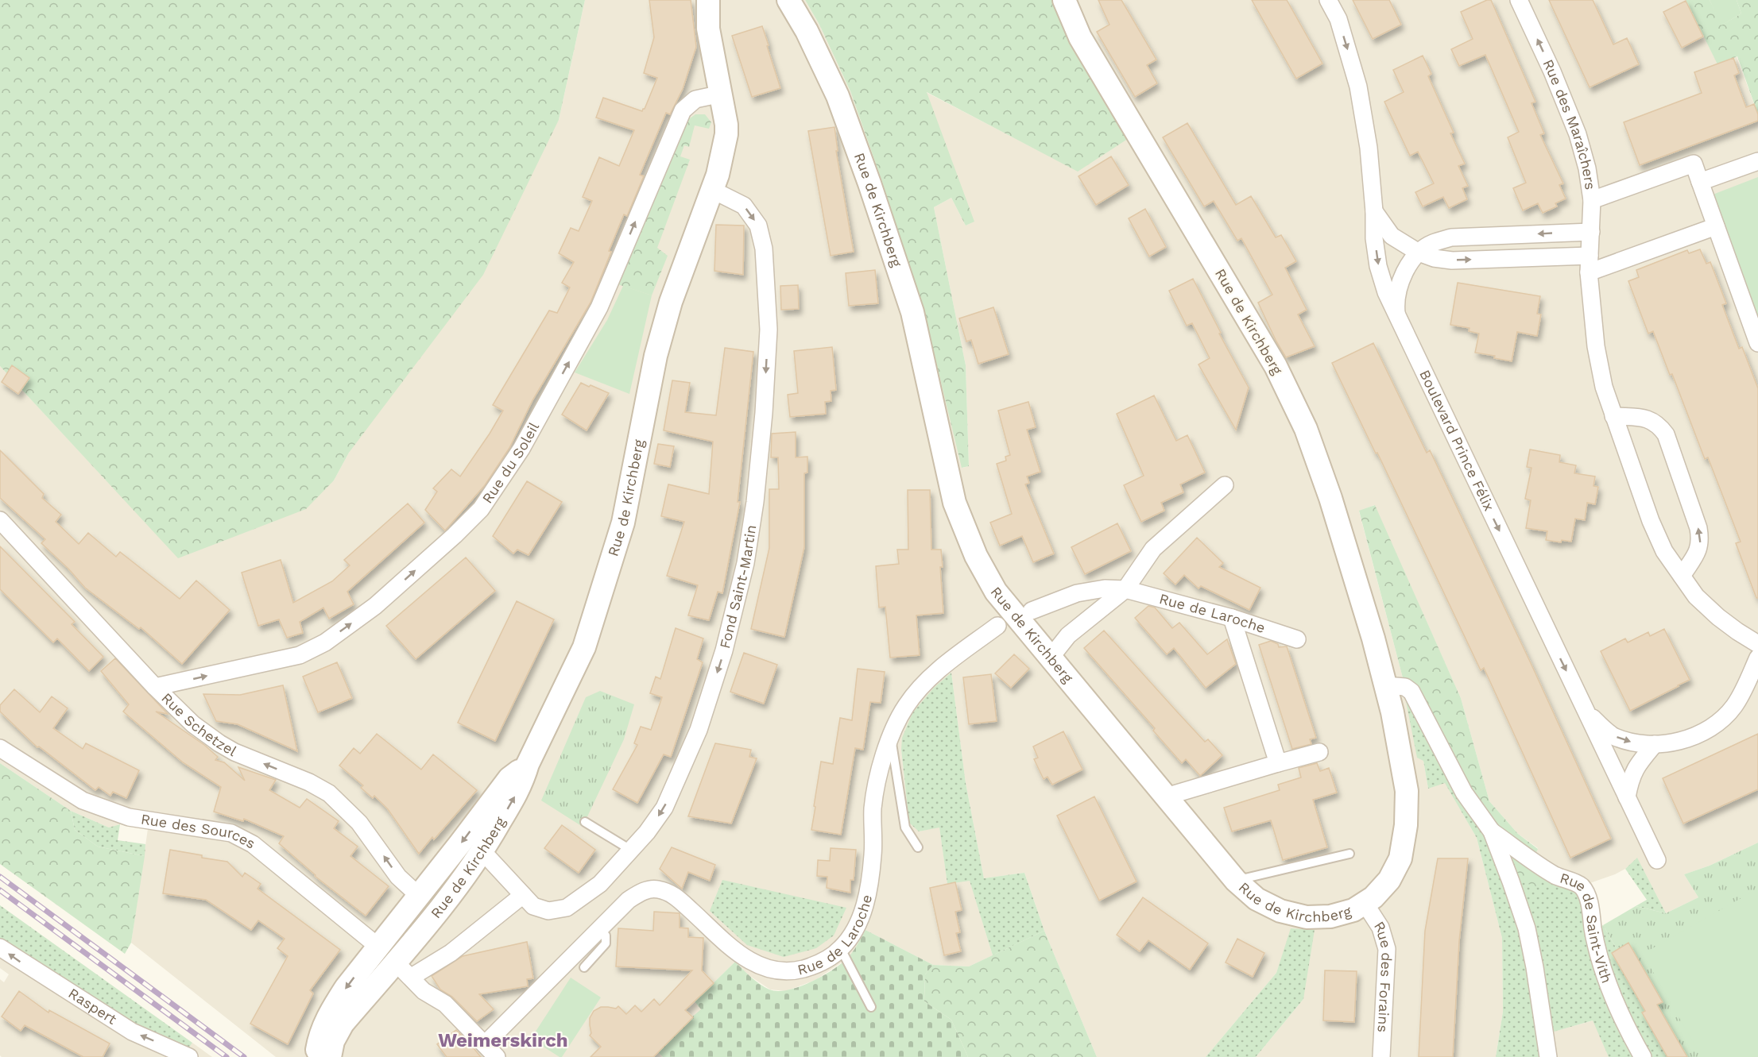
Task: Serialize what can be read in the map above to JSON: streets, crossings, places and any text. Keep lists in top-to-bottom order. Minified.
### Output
{"streets":{"main road":["Rue de Kirchberg"],"street":["Rue des Maraîchers","Boulevard Prince Félix","Rue du Soleil","Fond Saint-Martin","Rue de Laroche","Rue Schetzel","Rue des Sources","Rue de Saint-Vith","Rue des Forains","Raspert"]},"crossings":[["Rue de Kirchberg","Rue du Soleil"],["Rue de Kirchberg","Fond Saint-Martin"],["Rue de Kirchberg","Rue Schetzel"],["Rue de Kirchberg","Rue des Sources"],["Rue de Kirchberg","Rue de Saint-Vith"],["Rue de Kirchberg","Rue des Forains"],["Rue du Soleil","Rue Schetzel"]],"one_way":["Boulevard Prince Félix","Rue du Soleil","Fond Saint-Martin","Rue Schetzel","Raspert"],"districts":["Weimerskirch"]}
